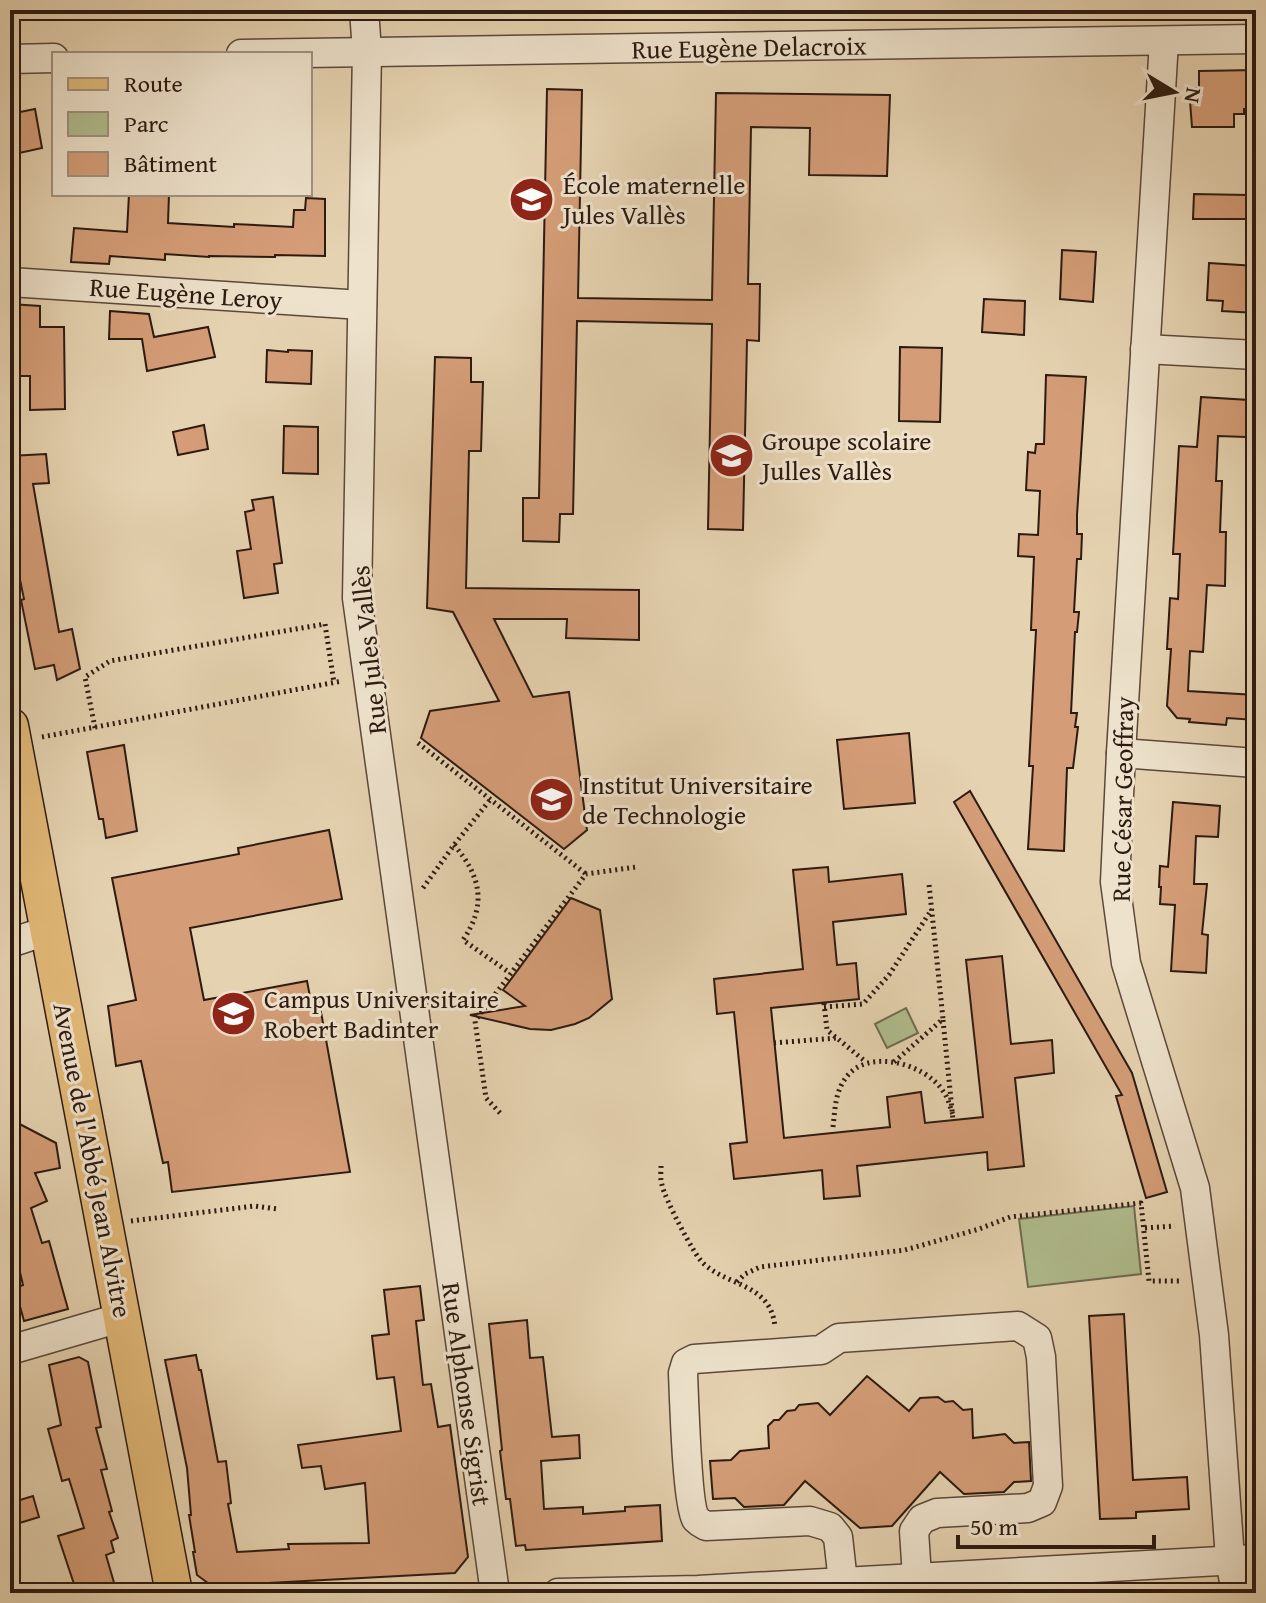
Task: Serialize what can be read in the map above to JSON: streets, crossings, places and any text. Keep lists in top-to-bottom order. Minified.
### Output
{"streets":{"main road":["Avenue de l'Abbé Jean Alvitre"],"street":["Rue Eugène Delacroix","Rue Eugène Leroy","Rue Jules Vallès","Rue César Geoffray","Rue Alphonse Sigrist"]},"crossings":[["Rue Eugène Delacroix","Rue Jules Vallès"],["Rue Eugène Delacroix","Rue César Geoffray"],["Rue Eugène Leroy","Rue Jules Vallès"],["Rue Jules Vallès","Rue Alphonse Sigrist"]],"places":{"school or university":["École maternelle Jules Vallès","Groupe scolaire Julles Vallès","Institut Universitaire de Technologie","Campus Universitaire Robert Badinter"]},"legend":["Route","Parc","Bâtiment"],"scale_bar":"50 m","north":"right"}
